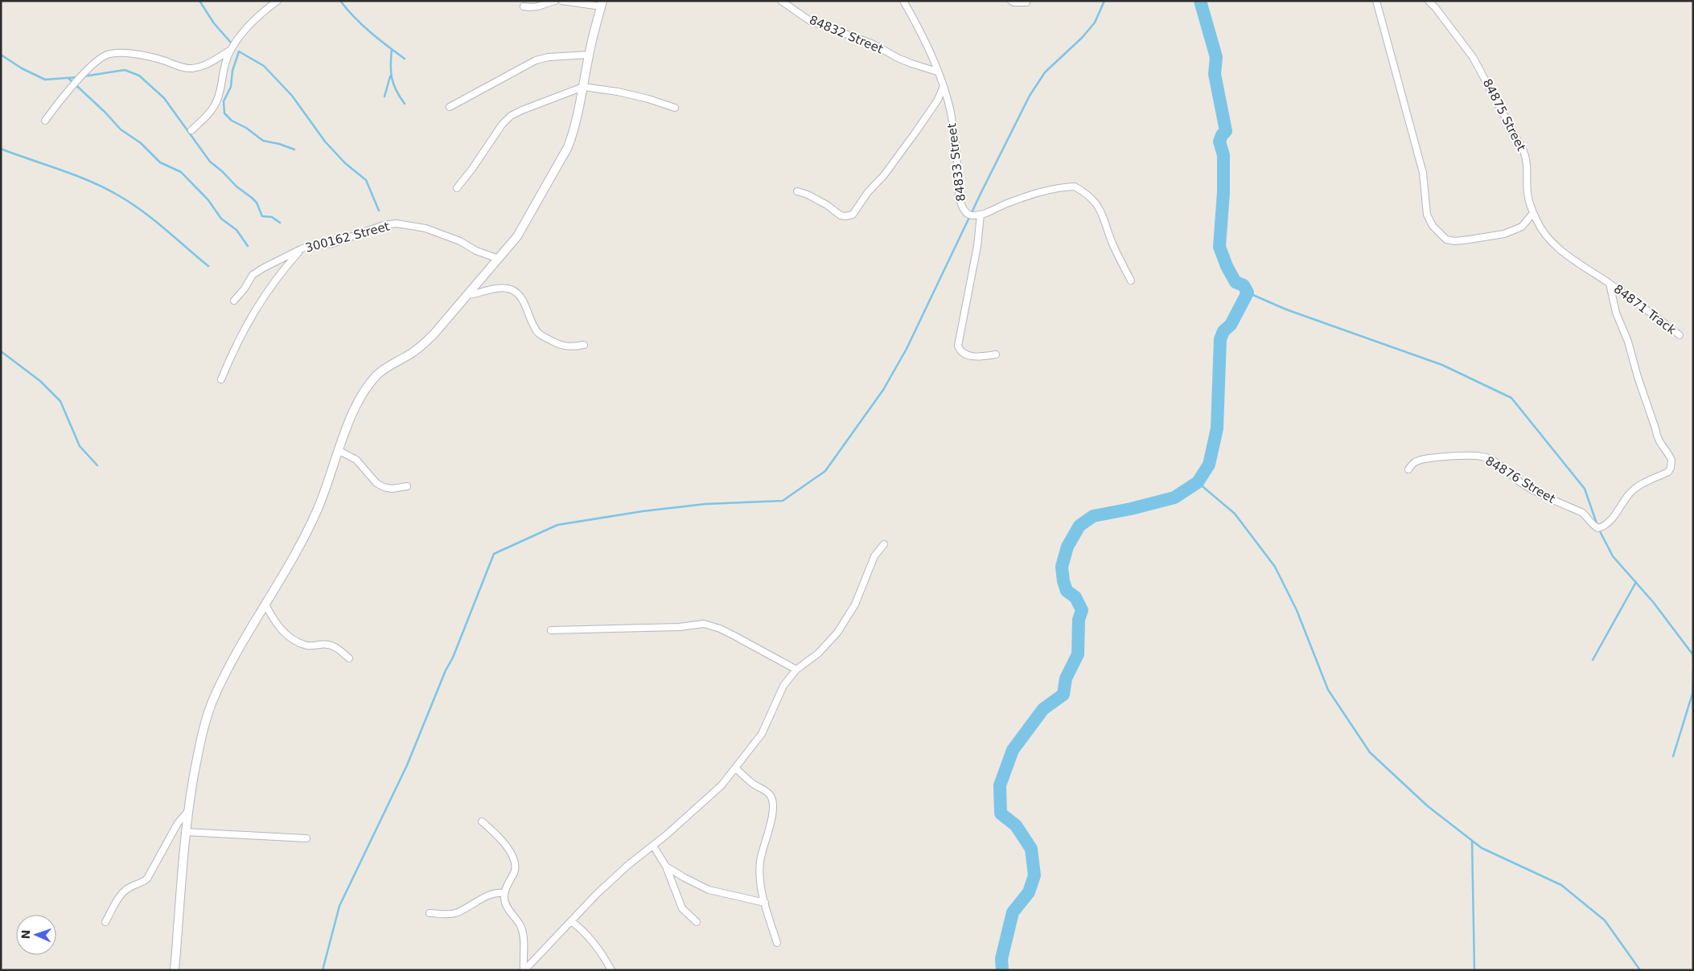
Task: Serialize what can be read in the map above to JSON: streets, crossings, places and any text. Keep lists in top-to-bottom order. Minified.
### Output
{"streets":{"street":["84832 Street","84875 Street","84833 Street","300162 Street","84871 Track","84876 Street"]},"crossings":[["84832 Street","84833 Street"],["84875 Street","84871 Track"],["84875 Street","84876 Street"],["84871 Track","84876 Street"]],"north":"left"}
